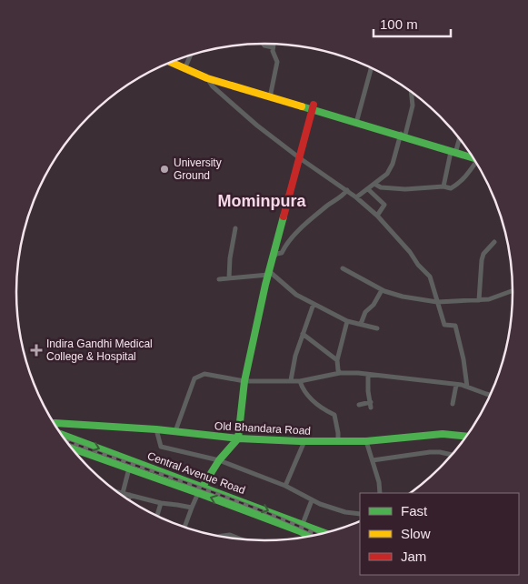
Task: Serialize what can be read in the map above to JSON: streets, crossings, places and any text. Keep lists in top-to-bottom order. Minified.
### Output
{"streets":{"main road":["Old Bhandara Road","Central Avenue Road"]},"districts":["Mominpura"],"places":{"other":["University Ground"],"health":["Indira Gandhi Medical College & Hospital"]},"legend":["Fast","Slow","Jam"],"scale_bar":"100 m"}
